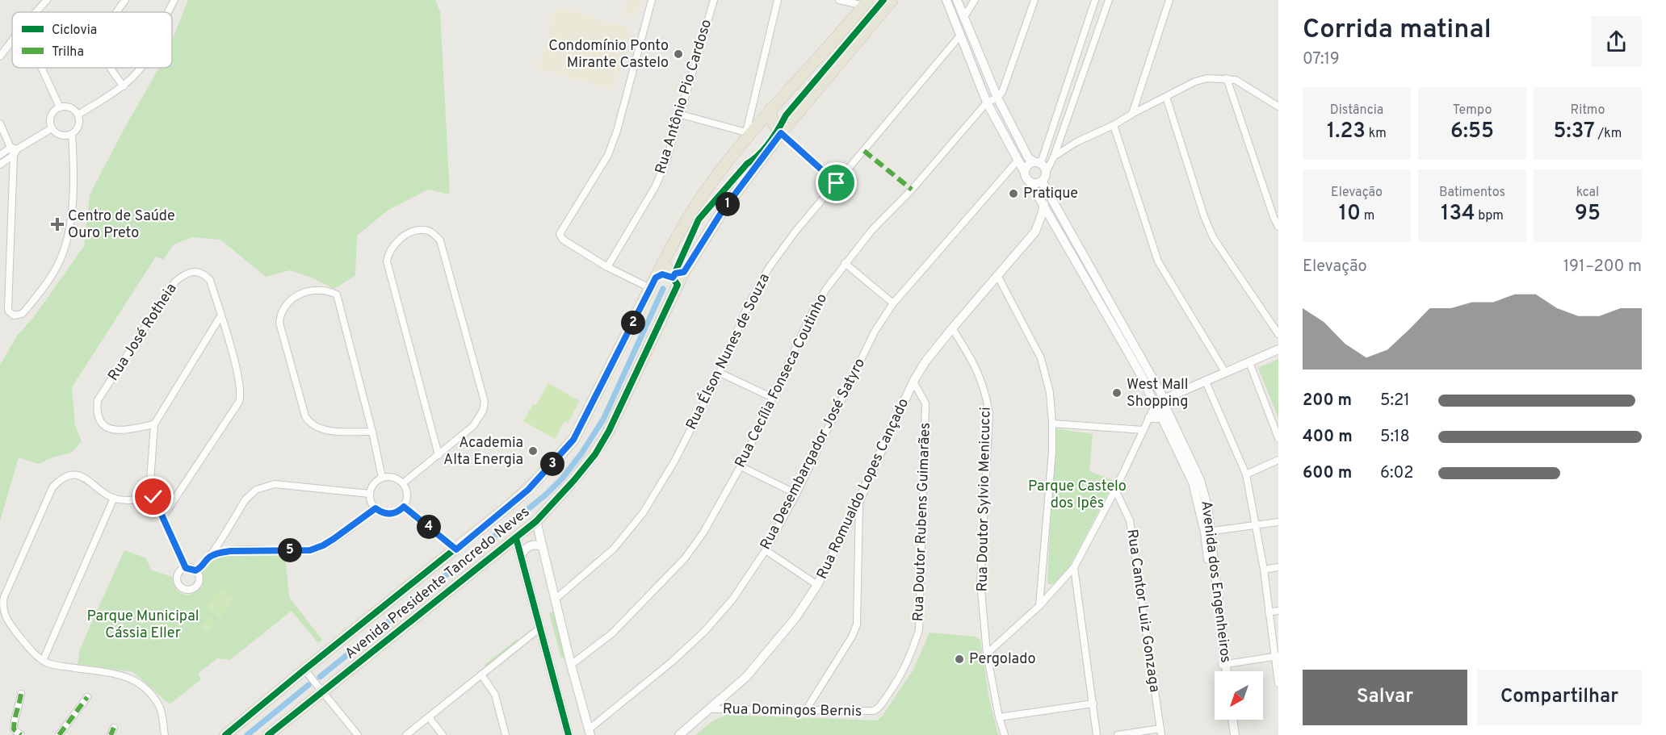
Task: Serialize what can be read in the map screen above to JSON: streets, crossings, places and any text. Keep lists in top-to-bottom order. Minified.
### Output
{"streets":{"main road":["Avenida Presidente Tancredo Neves"],"street":["Rua Antônio Pio Cardoso","Rua José Rotheia","Rua Élson Nunes de Souza","Rua Cecília Fonseca Coutinho","Rua Desembargador José Satyro","Rua Romualdo Lopes Cançado","Rua Doutor Sylvio Menicucci","Rua Doutor Rubens Guimarães","Avenida dos Engenheiros","Rua Cantor Luiz Gonzaga","Rua Domingos Bernis"]},"crossings":[["Rua Romualdo Lopes Cançado","Rua Doutor Sylvio Menicucci"],["Rua Romualdo Lopes Cançado","Rua Doutor Rubens Guimarães"],["Rua Romualdo Lopes Cançado","Avenida dos Engenheiros"],["Rua Romualdo Lopes Cançado","Rua Domingos Bernis"],["Rua Doutor Rubens Guimarães","Rua Domingos Bernis"]],"parks":["Parque Castelo dos Ipês","Parque Municipal Cássia Eller"],"places":{"other":["Condomínio Ponto Mirante Castelo","Pratique","West Mall Shopping","Academia Alta Energia","Pergolado"],"health":["Centro de Saúde Ouro Preto"]},"legend":["Ciclovia","Trilha"],"north":"bottom left","page":{"heading":["Corrida matinal","07:19"],"stats":[["Distância","1.23 km"],["Tempo","6:55"],["Ritmo","5:37 /km"],["Elevação","10 m"],["Batimentos","134 bpm"],["kcal","95"]],"pins":["1","2","3","4","5"],"chart":["Elevação","191–200 m"],"list":[{"name":"200 m","note":"5:21"},{"name":"400 m","note":"5:18"},{"name":"600 m","note":"6:02"}],"buttons":["Salvar","Compartilhar"]}}
